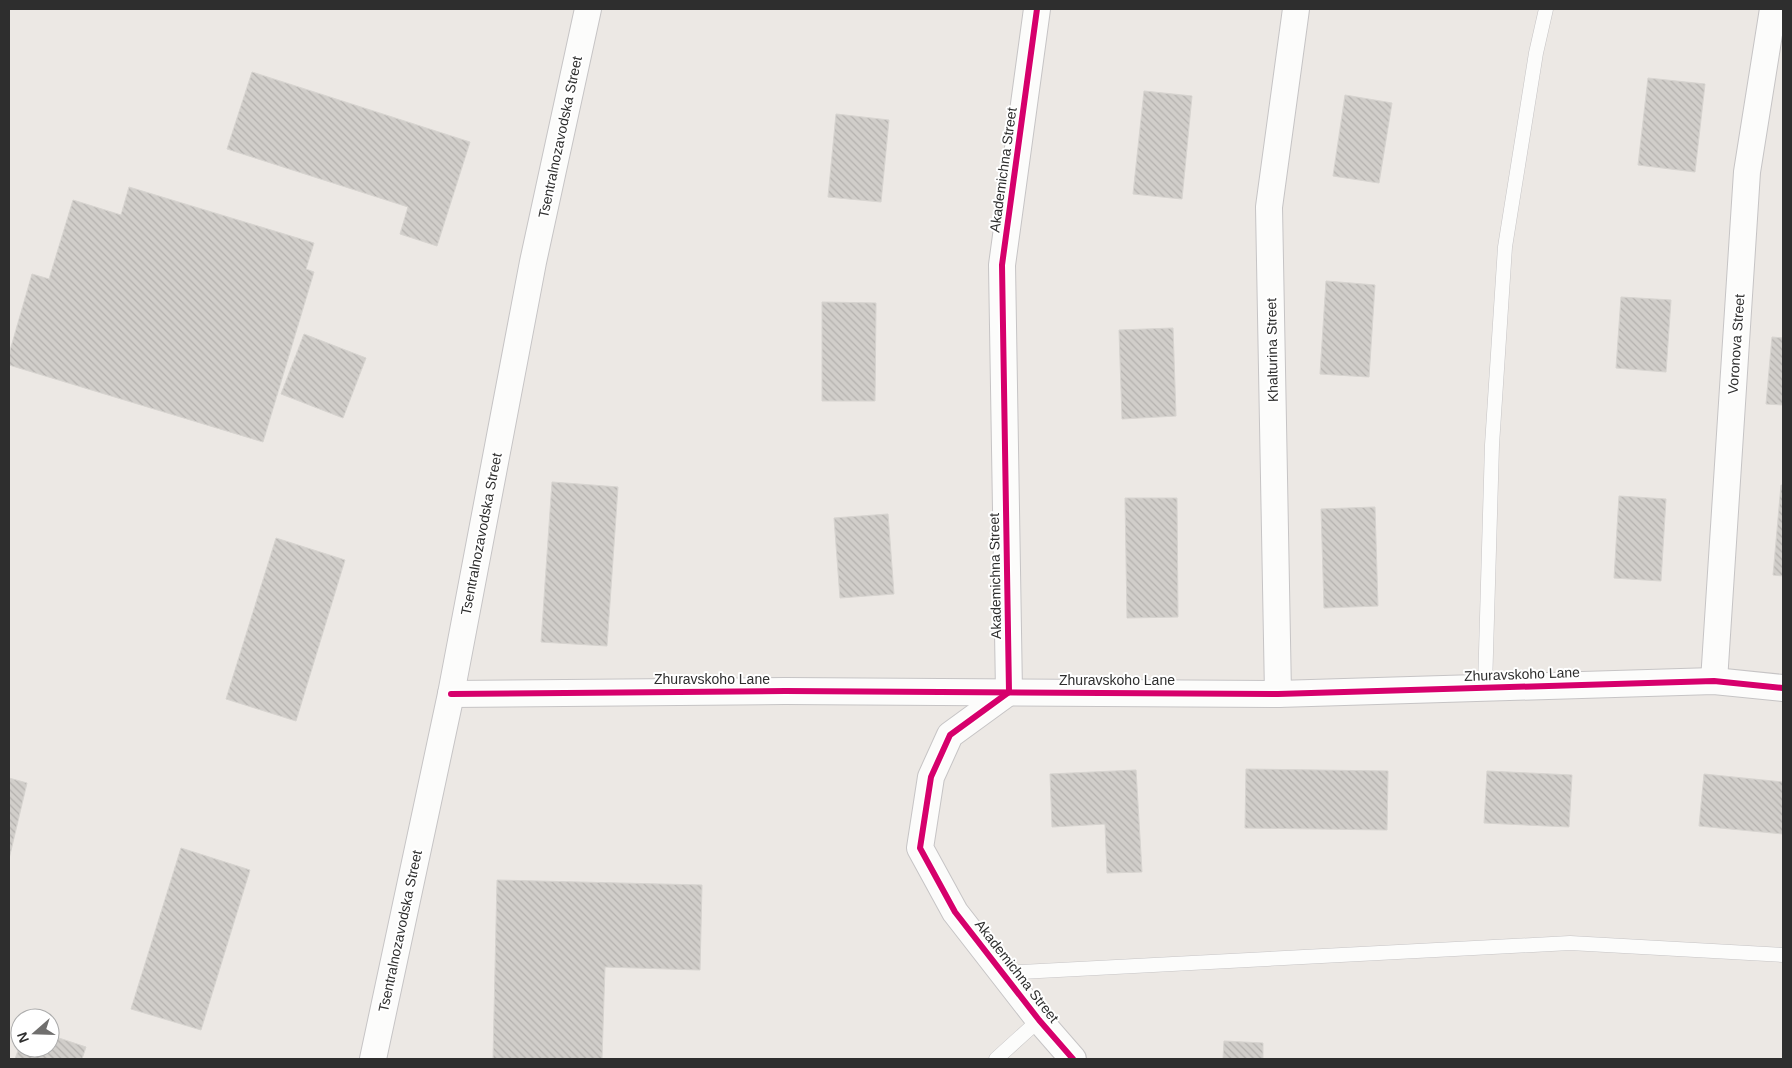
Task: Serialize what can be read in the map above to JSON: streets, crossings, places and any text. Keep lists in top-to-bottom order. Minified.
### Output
{"streets":{"street":["Tsentralnozavodska Street","Akademichna Street","Voronova Street","Khalturina Street","Zhuravskoho Lane"]},"crossings":[["Tsentralnozavodska Street","Zhuravskoho Lane"],["Akademichna Street","Zhuravskoho Lane"],["Voronova Street","Zhuravskoho Lane"],["Khalturina Street","Zhuravskoho Lane"]],"north":"left"}
